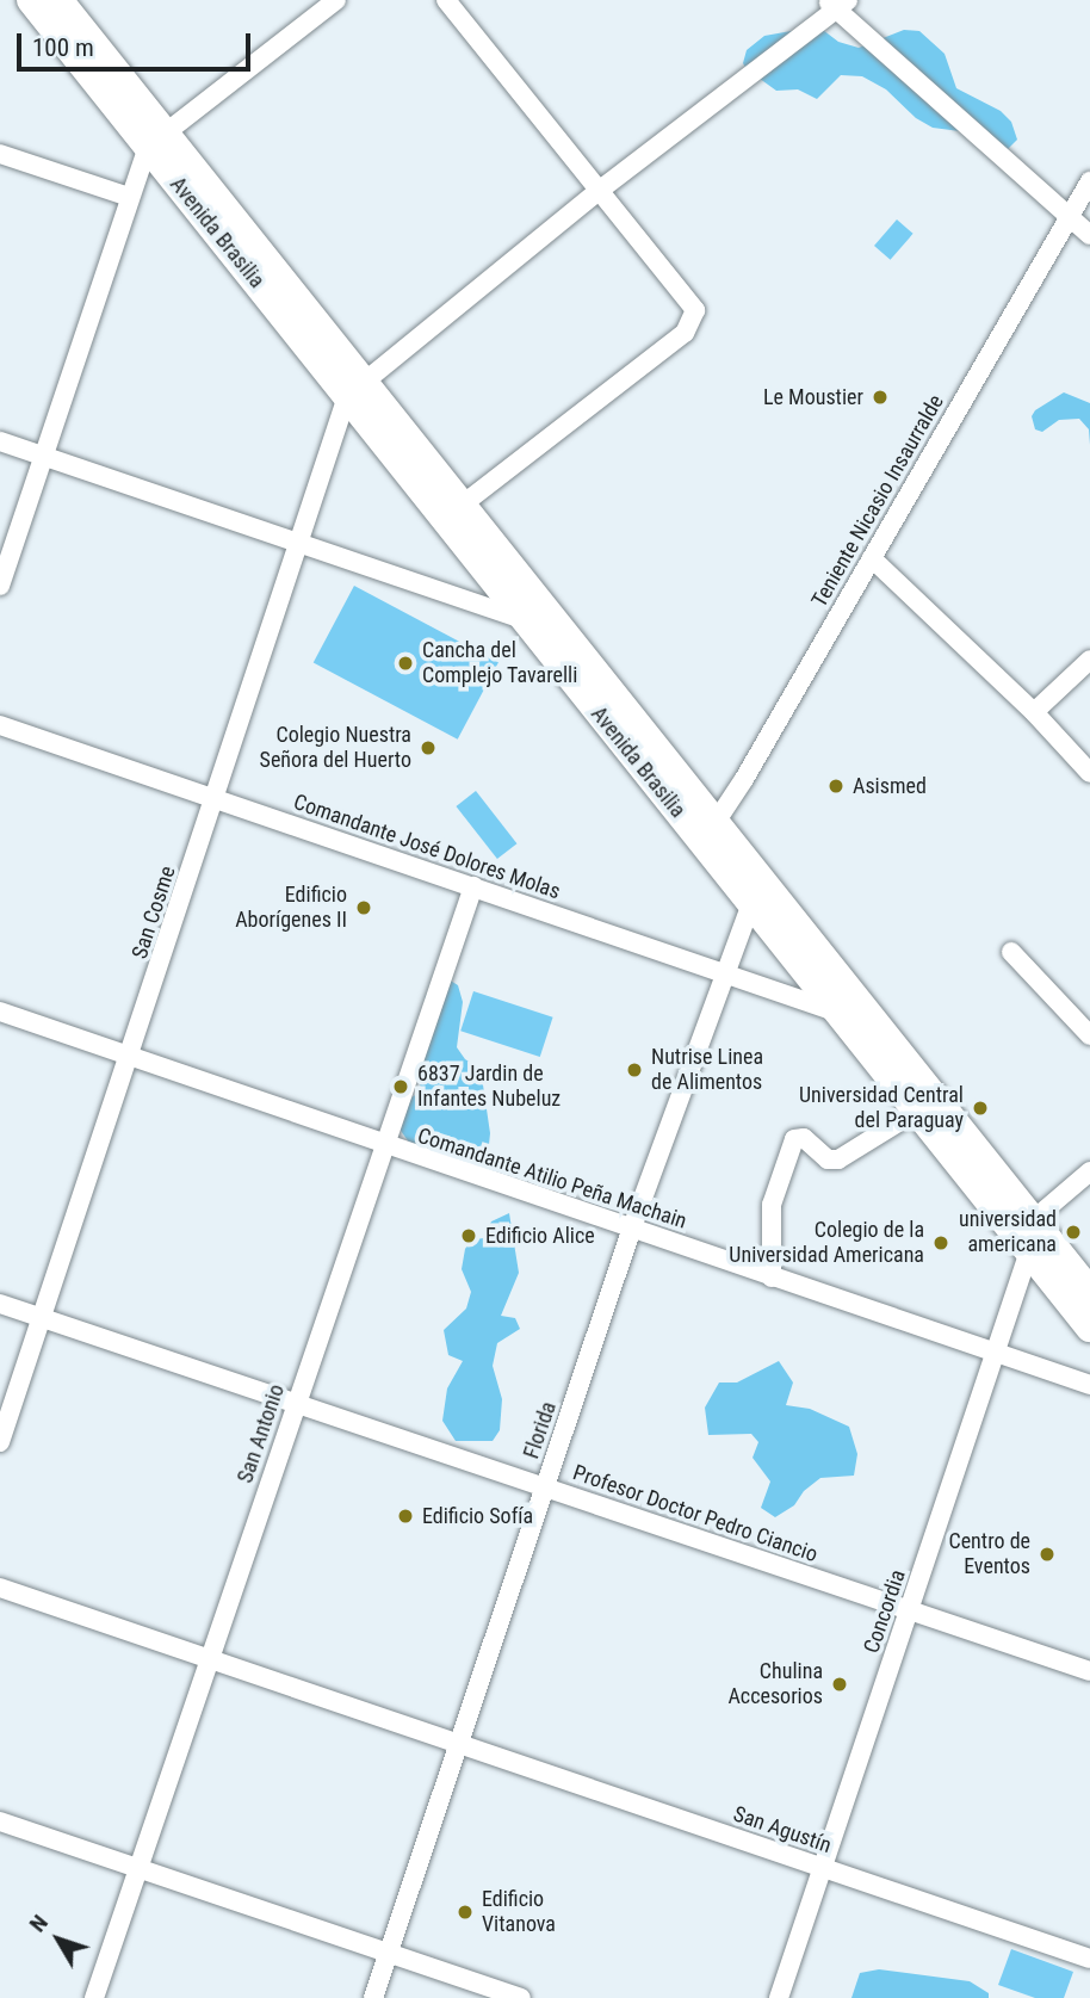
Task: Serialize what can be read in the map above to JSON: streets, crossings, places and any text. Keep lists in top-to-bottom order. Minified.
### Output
{"streets":{"main road":["Avenida Brasilia"],"street":["Teniente Nicasio Insaurralde","Comandante José Dolores Molas","San Cosme","Comandante Atilio Peña Machain","Florida","San Antonio","Profesor Doctor Pedro Ciancio","Concordia","San Agustín"]},"crossings":[["Avenida Brasilia","Teniente Nicasio Insaurralde"],["Avenida Brasilia","Comandante José Dolores Molas"],["Avenida Brasilia","San Cosme"],["Avenida Brasilia","Florida"],["Avenida Brasilia","Concordia"],["Comandante José Dolores Molas","San Cosme"],["Comandante José Dolores Molas","Florida"],["Comandante José Dolores Molas","San Antonio"],["San Cosme","Comandante Atilio Peña Machain"],["San Cosme","Profesor Doctor Pedro Ciancio"],["Comandante Atilio Peña Machain","Florida"],["Comandante Atilio Peña Machain","San Antonio"],["Comandante Atilio Peña Machain","Concordia"],["Florida","Profesor Doctor Pedro Ciancio"],["Florida","San Agustín"],["San Antonio","Profesor Doctor Pedro Ciancio"],["Profesor Doctor Pedro Ciancio","Concordia"],["Concordia","San Agustín"]],"places":["Le Moustier","Cancha del Complejo Tavarelli","Colegio Nuestra Señora del Huerto","Asismed","Edificio Aborígenes II","Nutrise Linea de Alimentos","6837 Jardin de Infantes Nubeluz","Universidad Central del Paraguay","universidad americana","Edificio Alice","Colegio de la Universidad Americana","Edificio Sofía","Centro de Eventos","Chulina Accesorios","Edificio Vitanova"],"scale_bar":"100 m","north":"top left"}
